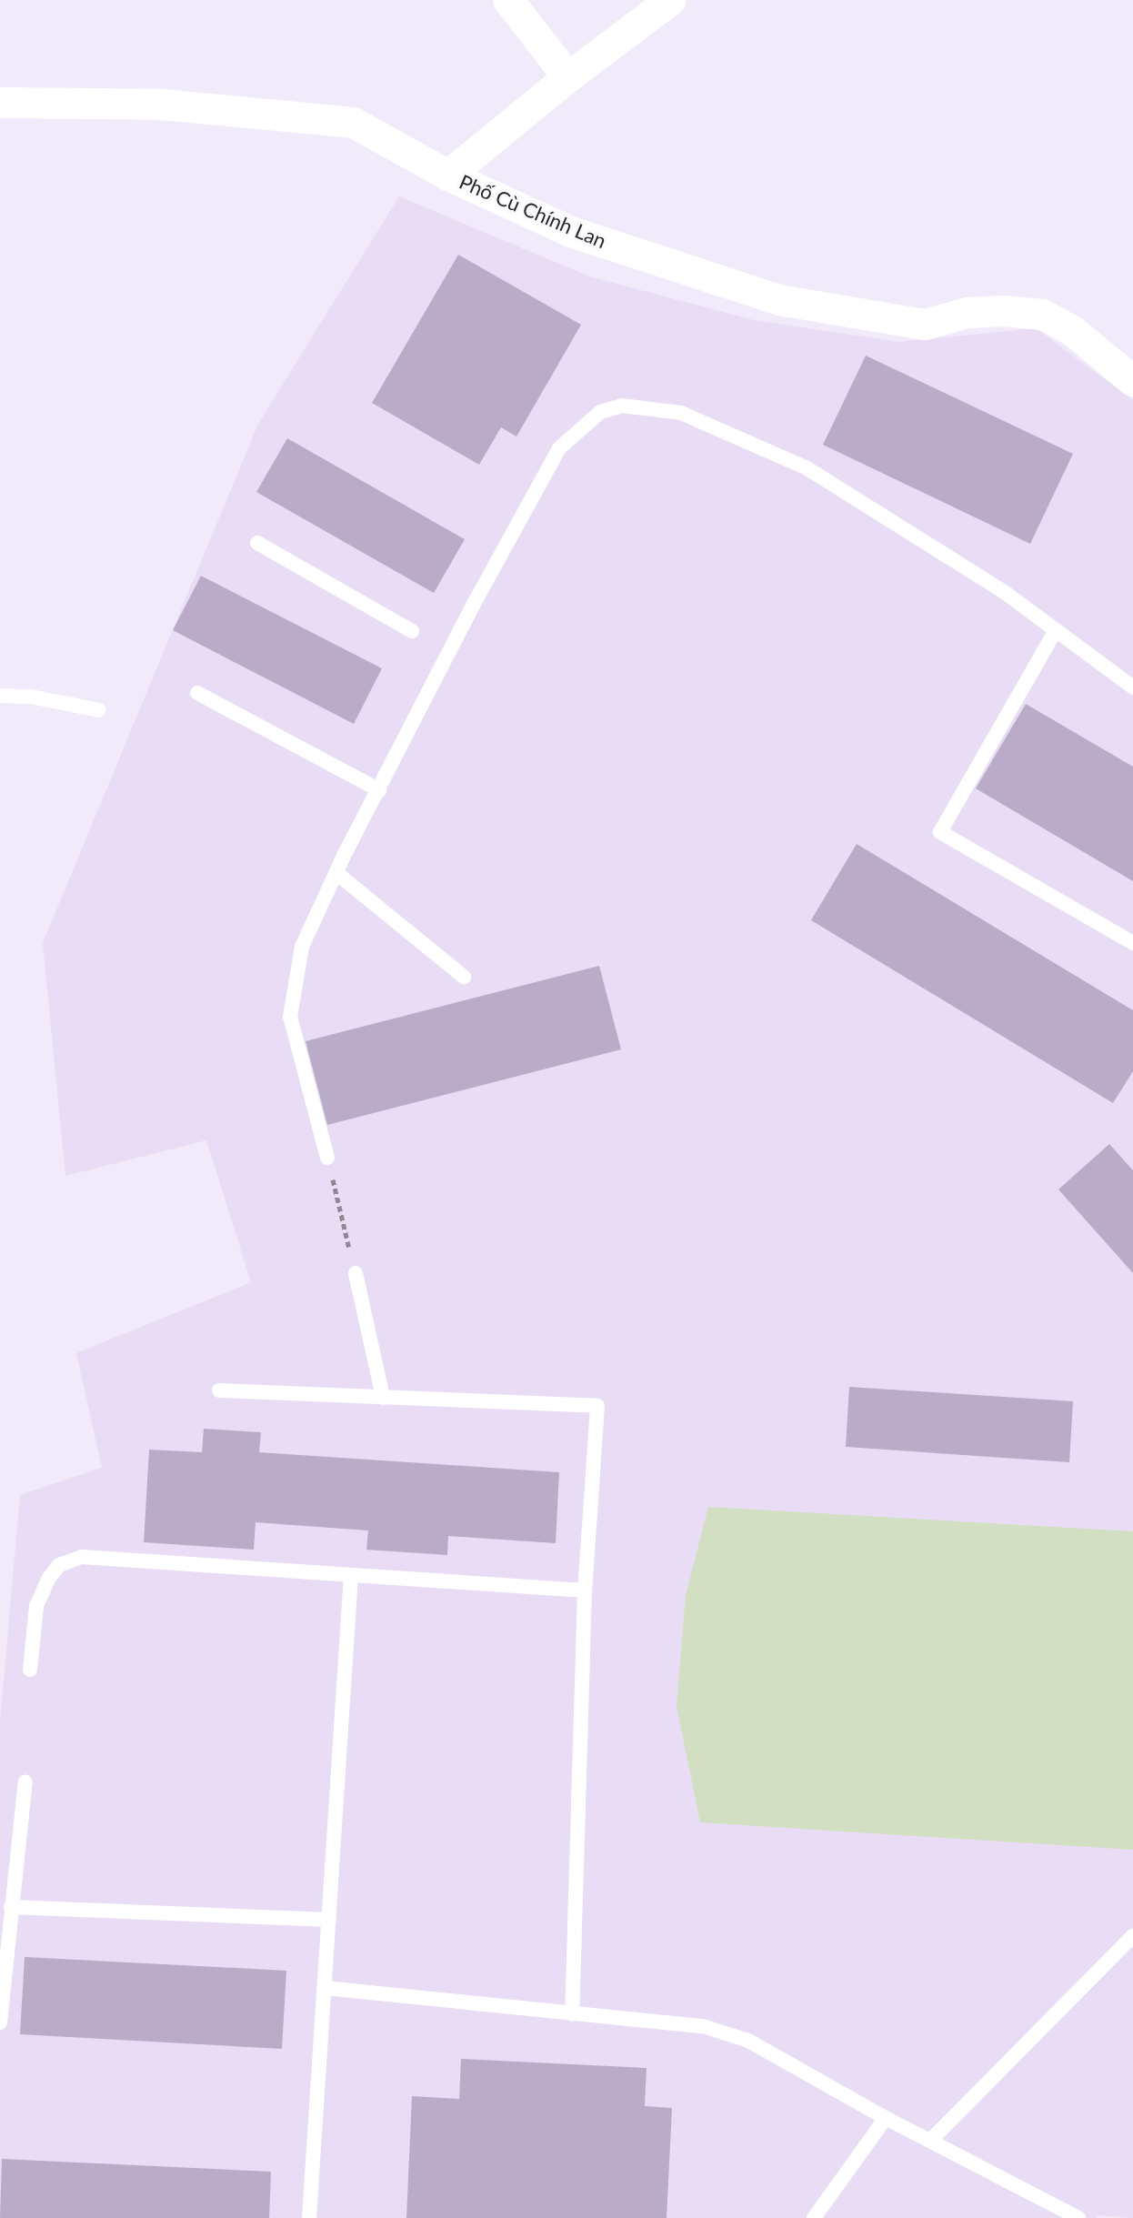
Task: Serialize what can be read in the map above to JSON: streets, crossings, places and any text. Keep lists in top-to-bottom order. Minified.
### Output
{"streets":{"street":["Phố Cù Chính Lan"]}}
